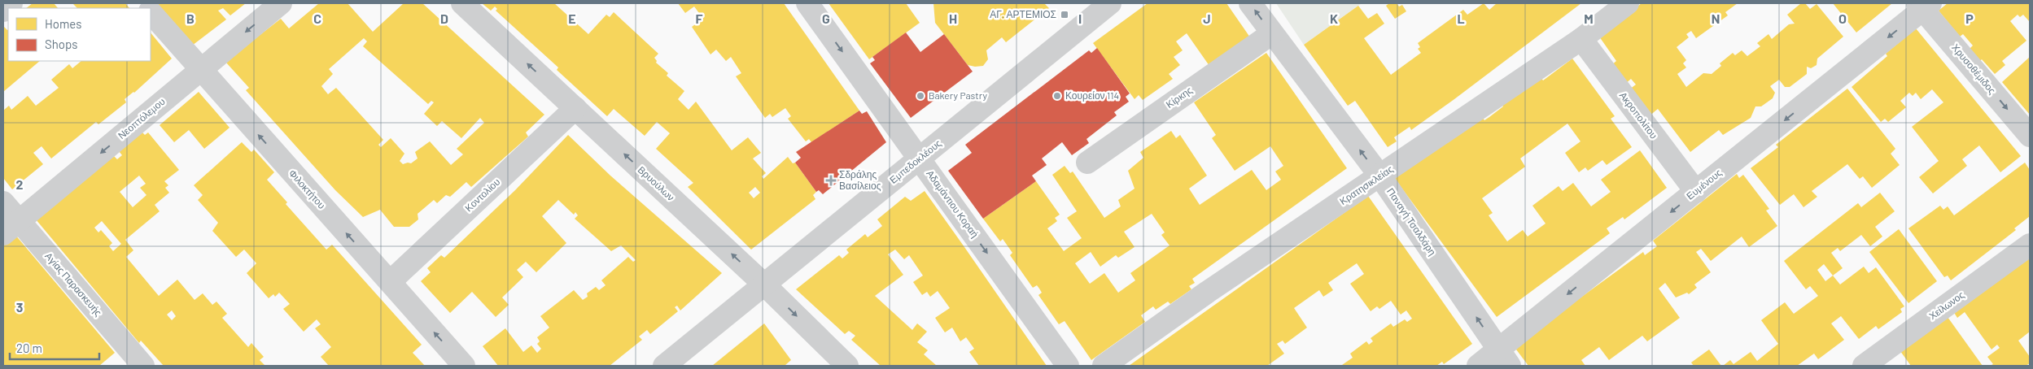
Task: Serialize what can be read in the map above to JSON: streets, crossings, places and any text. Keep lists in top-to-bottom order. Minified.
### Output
{"streets":{"street":["Χρυσοθέμιδος","Κίρκης","Ακροπολίτου","Νεοπτόλεμου","Εμπεδοκλέους","Βρυούλων","Ευμένους","Κρατησικλείας","Φιλοκτήτου","Κοντολίου","Αδαμάντιου Κοραή","Παναγή Τσαλδάρη","Αγίας Παρασκευής","Χείλωνος"]},"crossings":[["Χρυσοθέμιδος","Ευμένους"],["Κίρκης","Παναγή Τσαλδάρη"],["Ακροπολίτου","Ευμένους"],["Ακροπολίτου","Κρατησικλείας"],["Νεοπτόλεμου","Φιλοκτήτου"],["Νεοπτόλεμου","Αγίας Παρασκευής"],["Εμπεδοκλέους","Βρυούλων"],["Εμπεδοκλέους","Αδαμάντιου Κοραή"],["Βρυούλων","Κοντολίου"],["Ευμένους","Παναγή Τσαλδάρη"],["Κρατησικλείας","Παναγή Τσαλδάρη"],["Φιλοκτήτου","Κοντολίου"]],"one_way":["Χρυσοθέμιδος","Νεοπτόλεμου","Ευμένους","Φιλοκτήτου","Αδαμάντιου Κοραή","Παναγή Τσαλδάρη"],"places":{"transit":["ΑΓ. ΑΡΤΕΜΙΟΣ"],"other":["Bakery Pastry","Κουρείον 114"],"health":["Σδράλης Βασίλειος"]},"legend":["Homes","Shops"],"scale_bar":"20 m","grid":{"columns":["B","C","D","E","F","G","H","I","J","K","L","M","N","O","P"],"rows":["2","3"]}}
